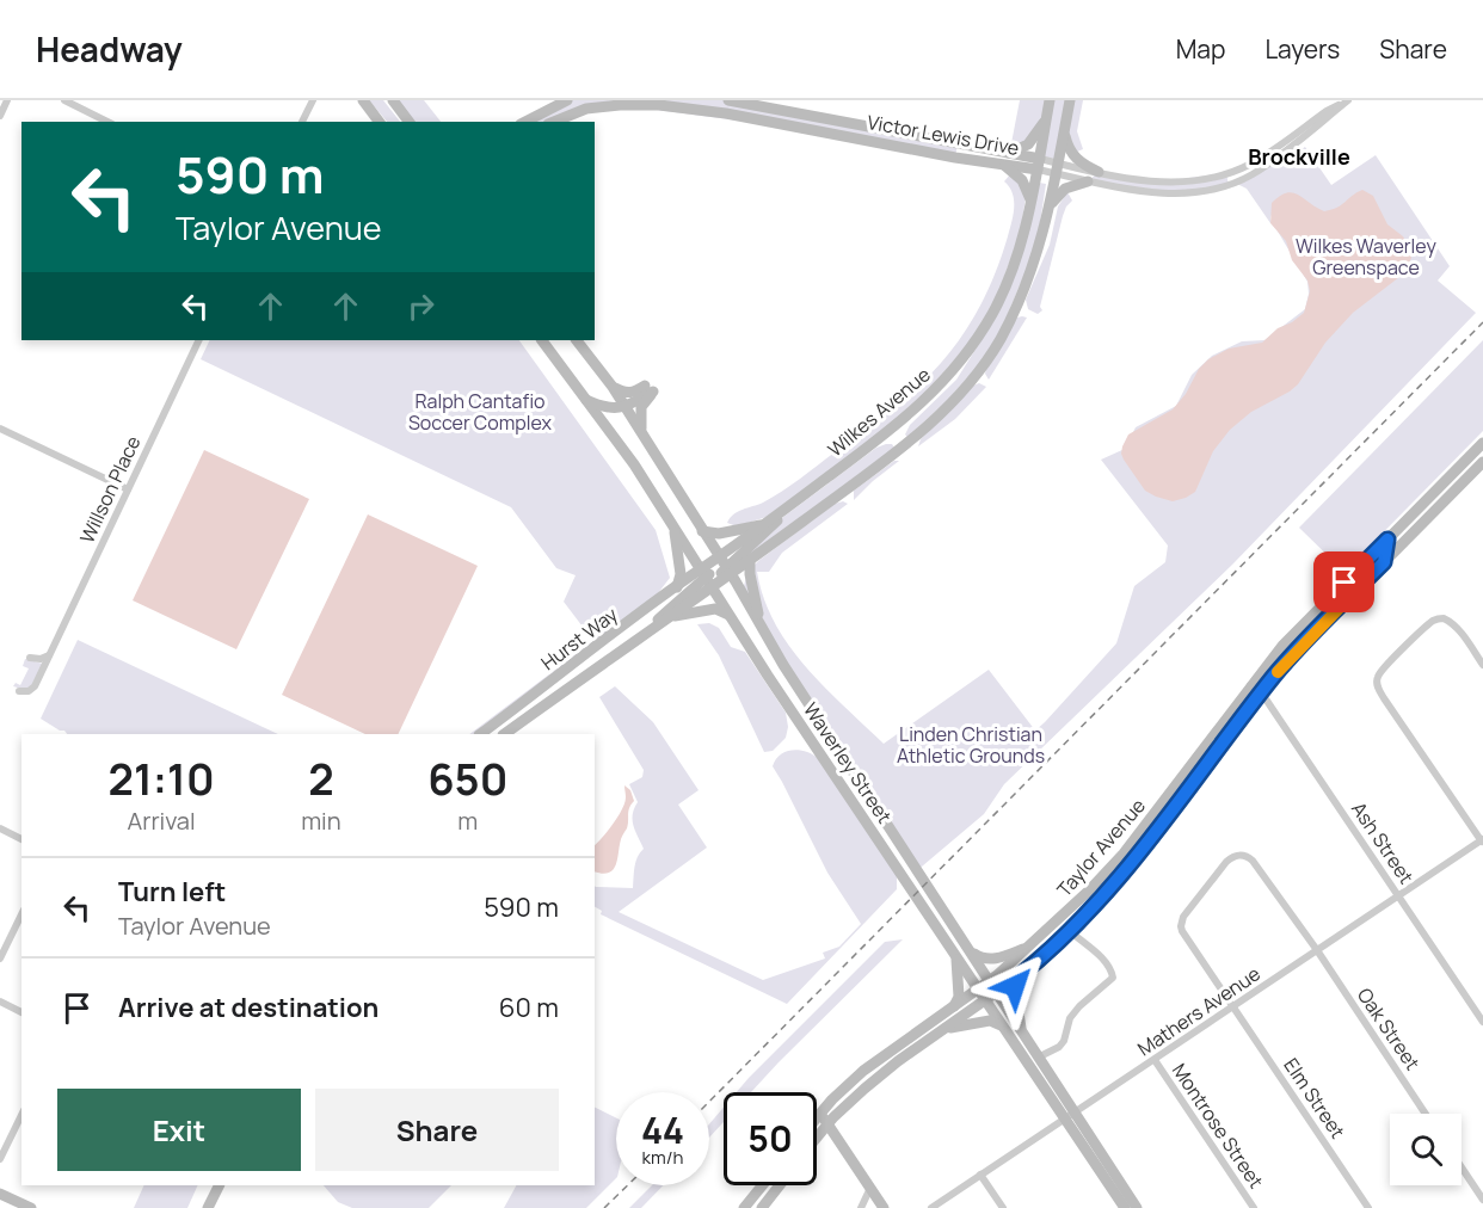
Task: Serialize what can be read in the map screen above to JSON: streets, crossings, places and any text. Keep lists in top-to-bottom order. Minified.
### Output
{"streets":{"main road":["Victor Lewis Drive","Wilkes Avenue","Hurst Way","Waverley Street","Taylor Avenue"],"street":["Willson Place","Ash Street","Mathers Avenue","Oak Street","Elm Street","Montrose Street"]},"crossings":[["Victor Lewis Drive","Wilkes Avenue"],["Wilkes Avenue","Hurst Way"],["Wilkes Avenue","Waverley Street"],["Hurst Way","Waverley Street"],["Waverley Street","Taylor Avenue"],["Waverley Street","Mathers Avenue"],["Ash Street","Taylor Avenue"],["Ash Street","Mathers Avenue"],["Mathers Avenue","Oak Street"],["Mathers Avenue","Elm Street"],["Mathers Avenue","Montrose Street"],["Oak Street","Elm Street"]],"districts":["Brockville"],"parks":["Wilkes Waverley Greenspace","Ralph Cantafio Soccer Complex","Linden Christian Athletic Grounds"],"page":{"header":"Headway","nav":["Map","Layers","Share"],"turn":["590 m","Taylor Avenue"],"eta":["21:10","Arrival","2","min","650","m"],"list":[{"name":"Turn left","note":"Taylor Avenue","value":"590 m"},{"name":"Arrive at destination","value":"60 m"}],"buttons":["Exit","Share"],"speed":"44 km/h","limit":"50"}}
